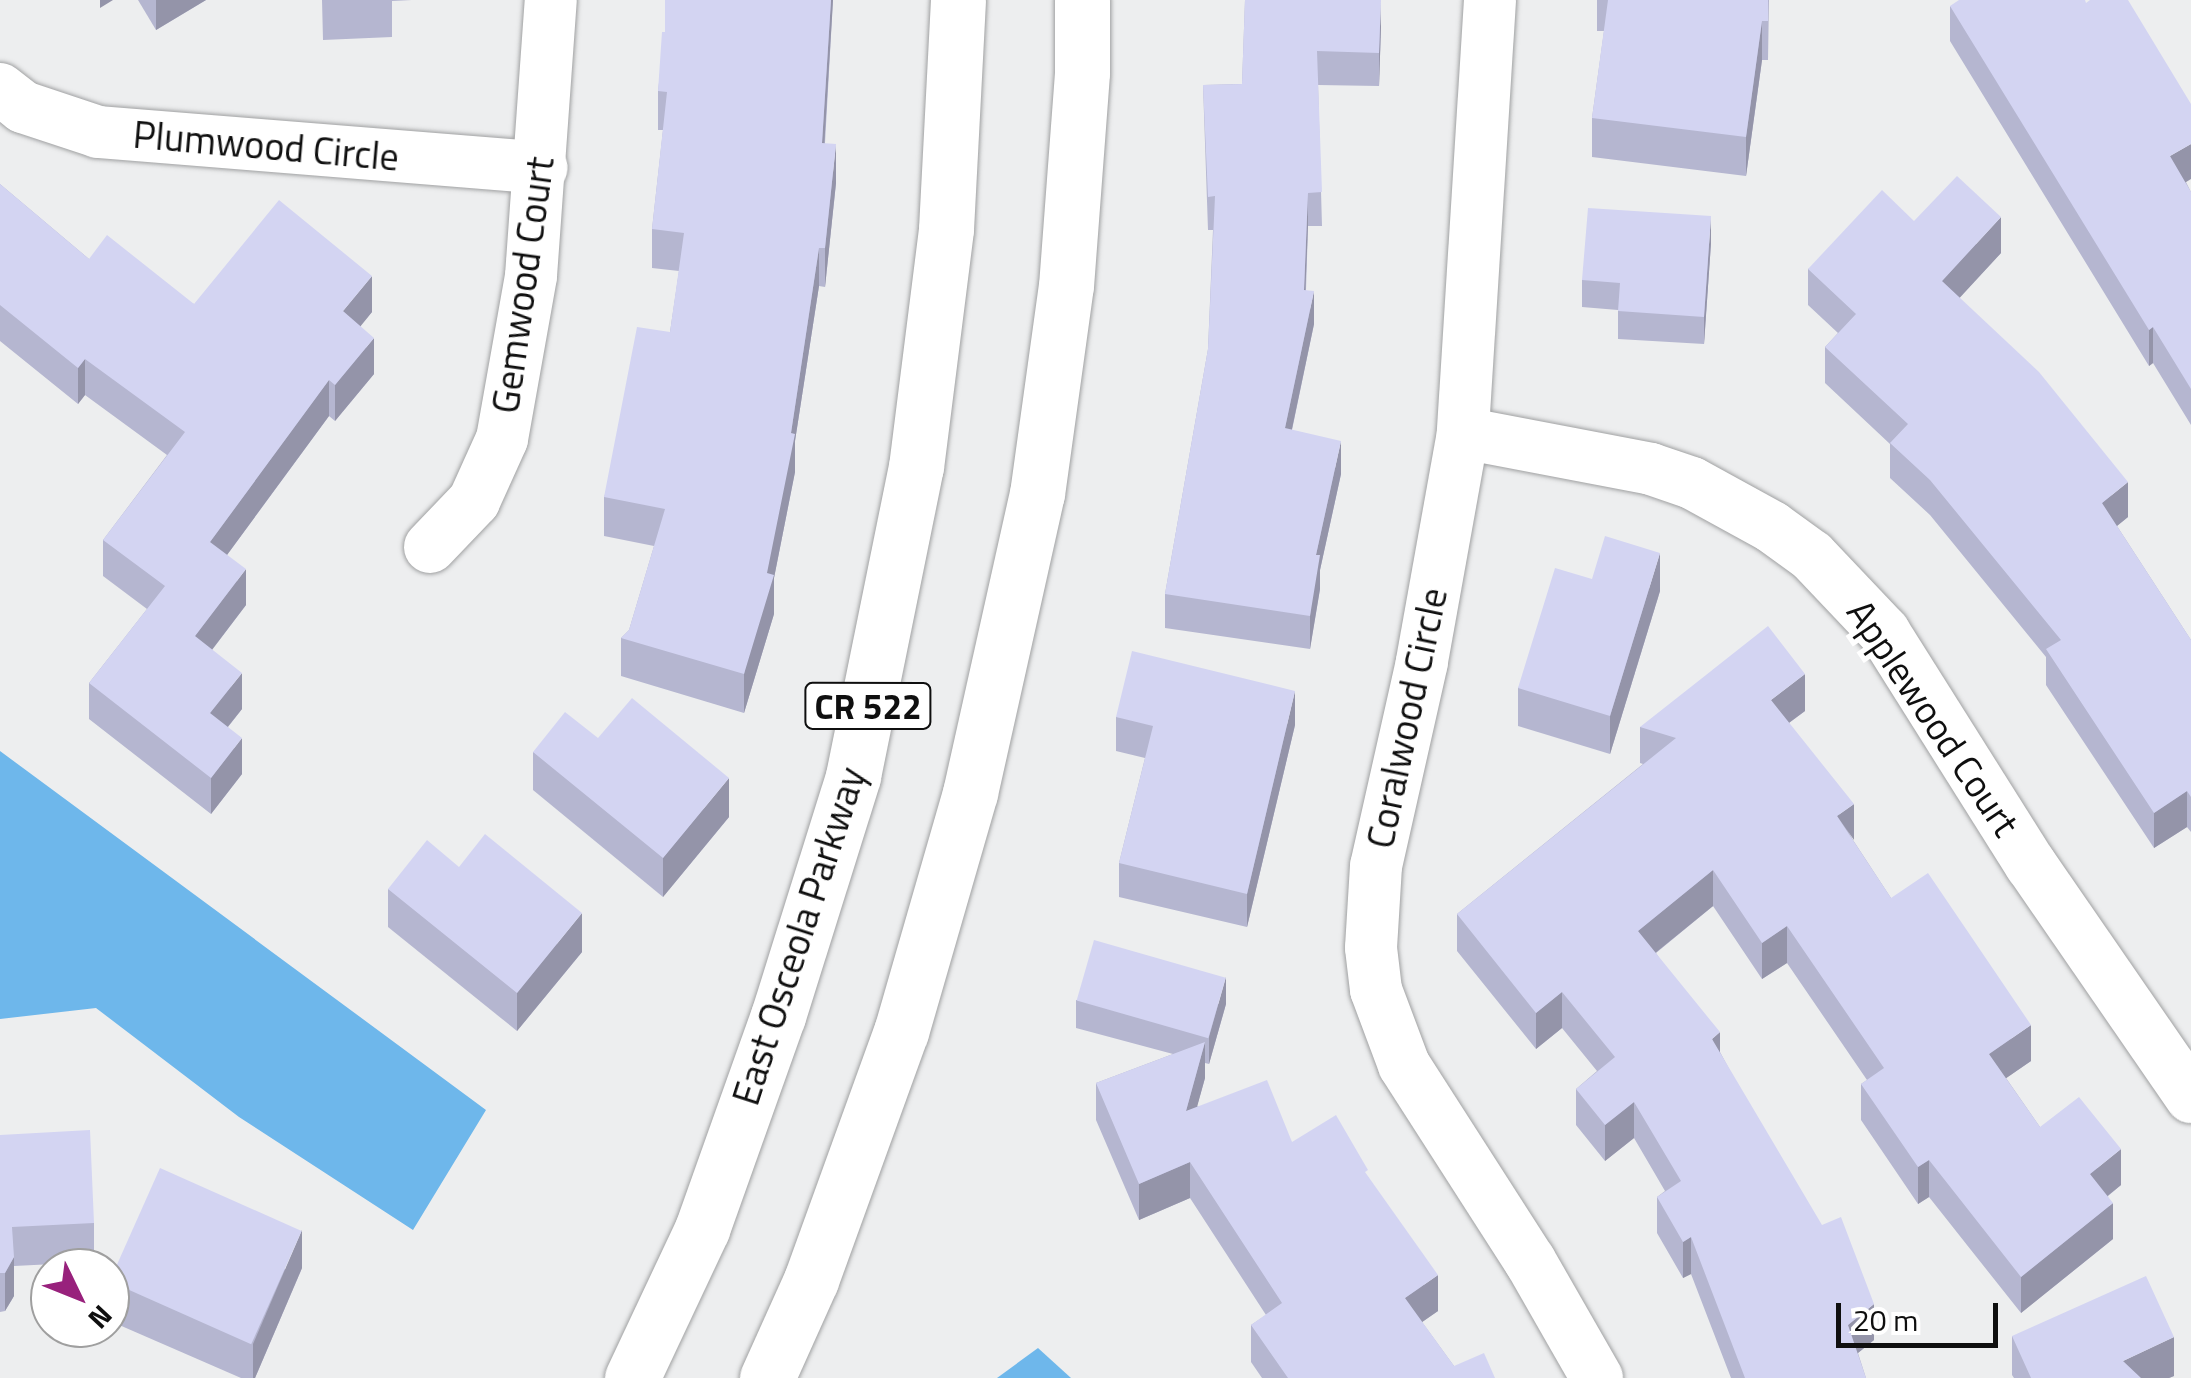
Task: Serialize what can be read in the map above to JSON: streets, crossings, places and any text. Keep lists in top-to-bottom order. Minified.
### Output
{"streets":{"main road":["CR 522","East Osceola Parkway"],"street":["Plumwood Circle","Gemwood Court","Coralwood Circle","Applewood Court"]},"crossings":[["Plumwood Circle","Gemwood Court"],["Coralwood Circle","Applewood Court"]],"scale_bar":"20 m","north":"bottom right"}
